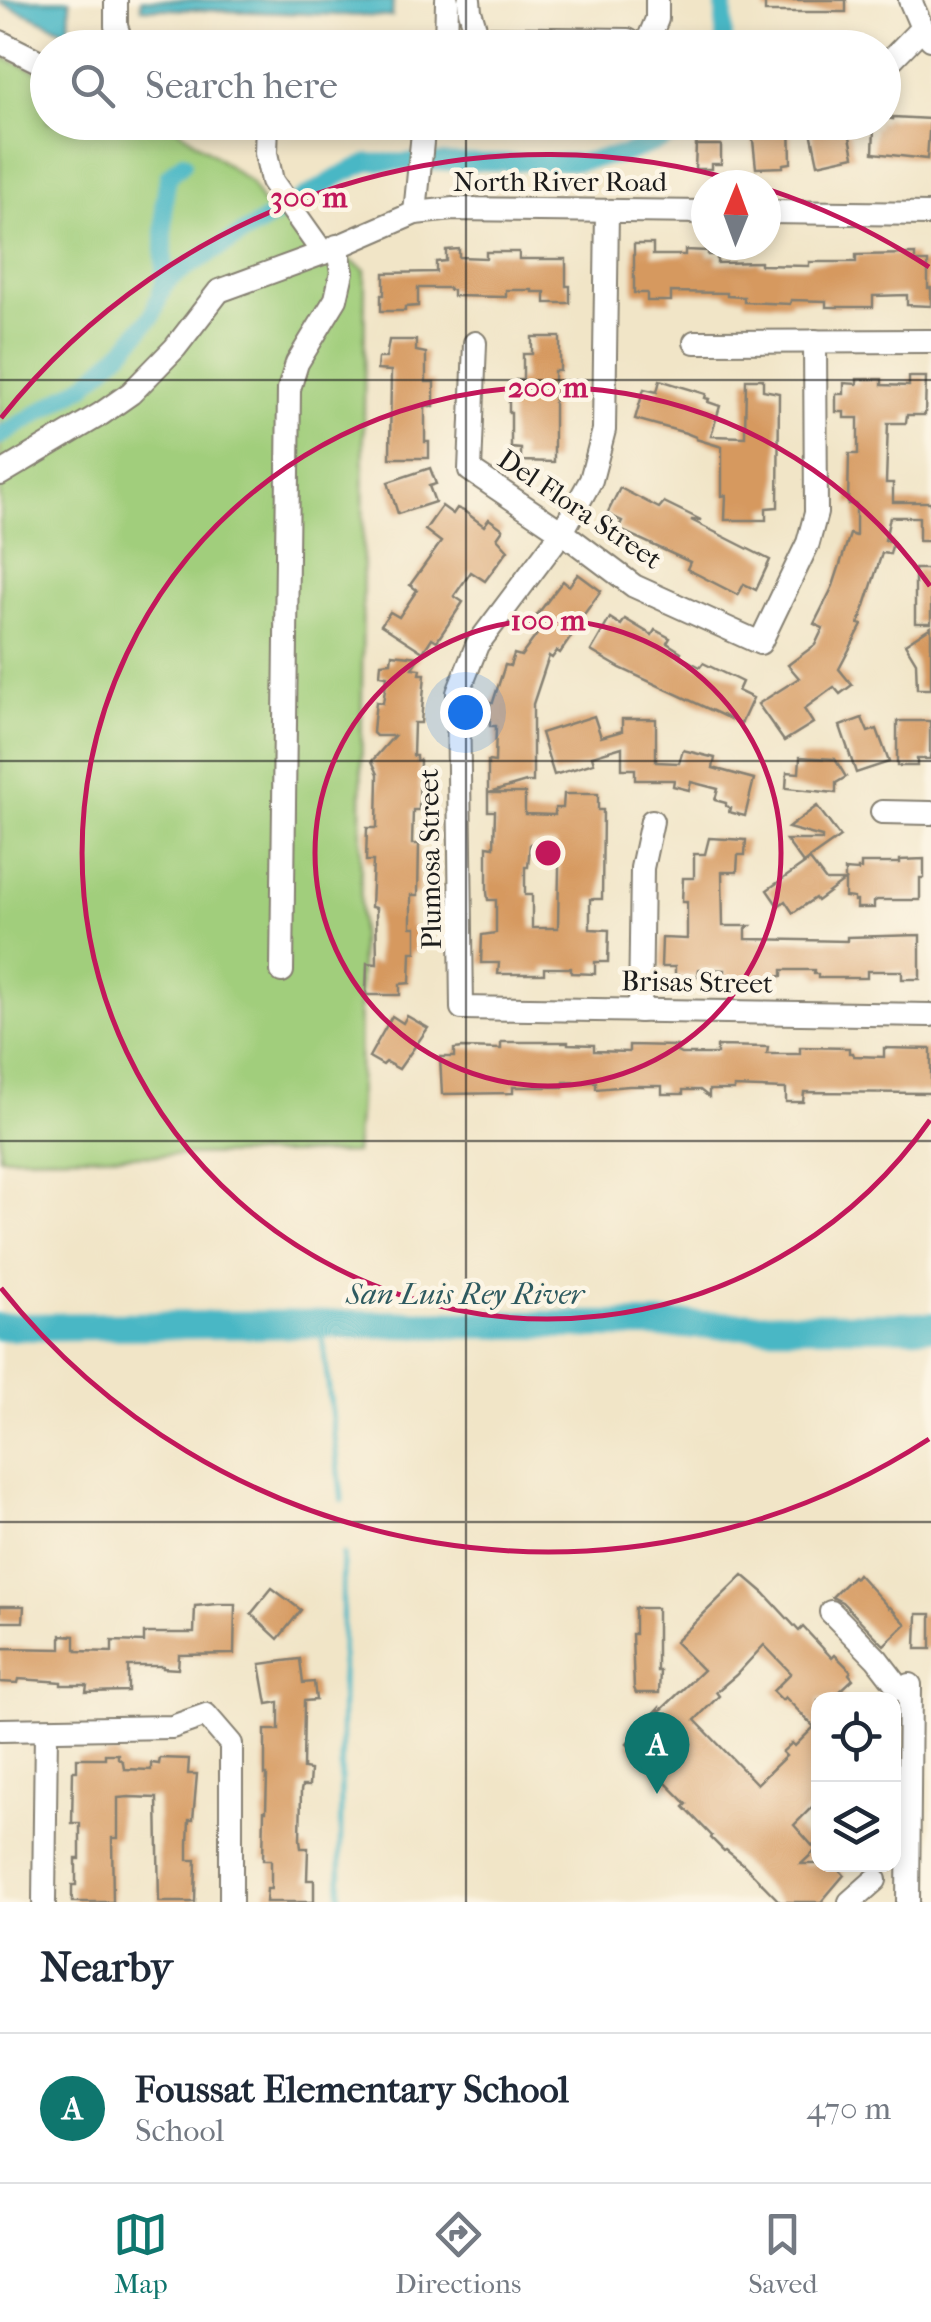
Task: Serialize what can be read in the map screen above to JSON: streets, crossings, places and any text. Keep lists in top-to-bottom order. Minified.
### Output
{"streets":{"street":["North River Road","Del Flora Street","Plumosa Street","Brisas Street"]},"crossings":[["North River Road","Plumosa Street"],["Del Flora Street","Plumosa Street"],["Plumosa Street","Brisas Street"]],"water":["San Luis Rey River"],"north":"top","page":{"search":"Search here","pins":"A","heading":"Nearby","list":[{"mark":"A","name":"Foussat Elementary School","note":"School","value":"470 m"}],"nav":["Map","Directions","Saved"]},"rings":["300 m","200 m","100 m"]}
